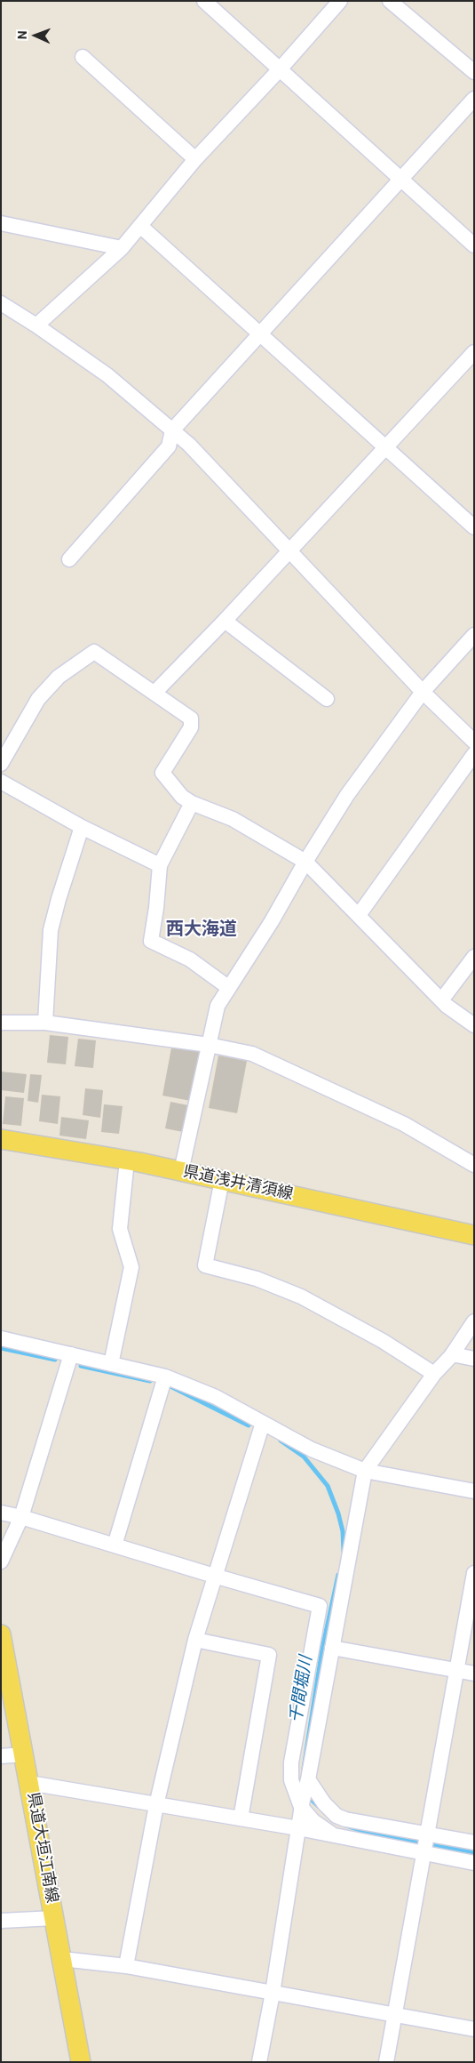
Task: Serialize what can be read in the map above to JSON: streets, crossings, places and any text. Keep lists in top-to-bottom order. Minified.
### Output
{"streets":{"main road":["県道浅井清須線","県道大垣江南線"]},"districts":["西大海道"],"water":["千間堀川"],"north":"left"}
